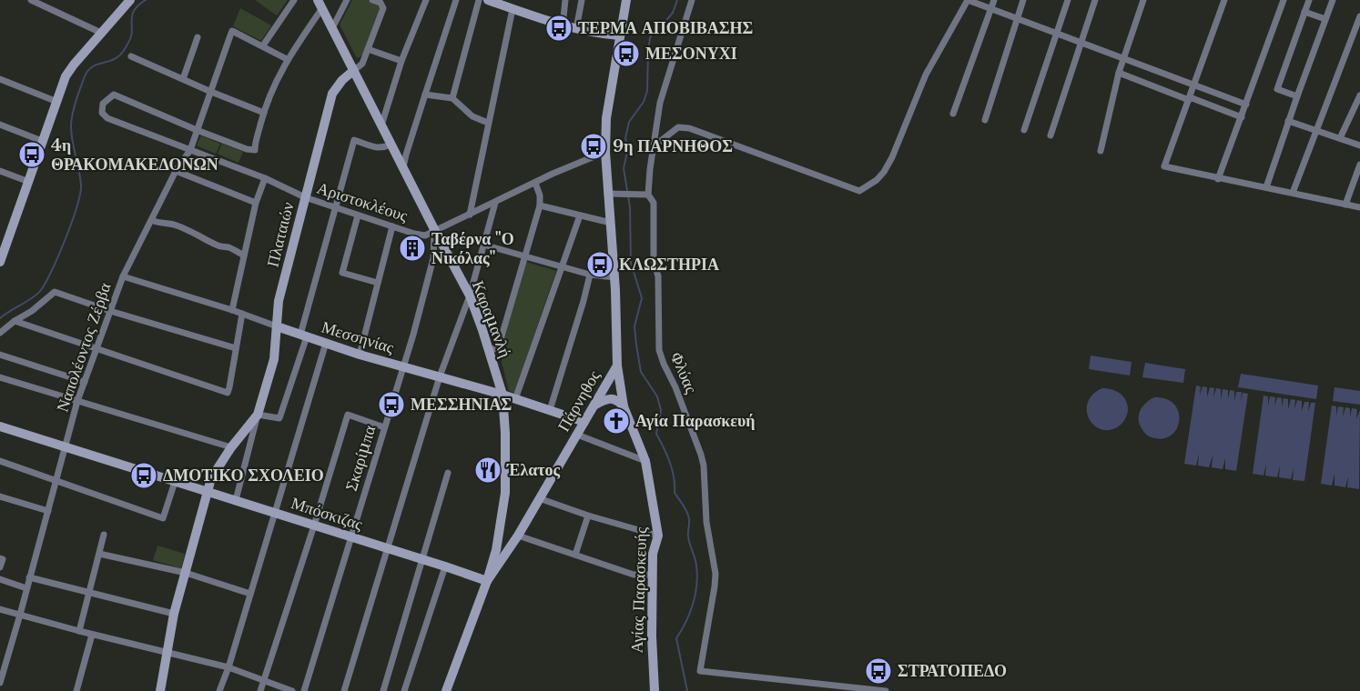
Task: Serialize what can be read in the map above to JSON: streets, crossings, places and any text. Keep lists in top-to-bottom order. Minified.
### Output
{"streets":{"street":["Αριστοκλέους","Πλαταιών","Καραμανλή","Μεσσηνίας","Ναπολέοντος Ζέρβα","Φλύας","Πάρνηθος","Σκαρίμπα","Μπόσκιζας","Αγίας Παρασκευής"]},"crossings":[["Αριστοκλέους","Πλαταιών"],["Αριστοκλέους","Καραμανλή"],["Αριστοκλέους","Ναπολέοντος Ζέρβα"],["Αριστοκλέους","Πάρνηθος"],["Αριστοκλέους","Σκαρίμπα"],["Πλαταιών","Καραμανλή"],["Πλαταιών","Μεσσηνίας"],["Πλαταιών","Μπόσκιζας"],["Καραμανλή","Μεσσηνίας"],["Καραμανλή","Πάρνηθος"],["Καραμανλή","Σκαρίμπα"],["Καραμανλή","Μπόσκιζας"],["Μεσσηνίας","Ναπολέοντος Ζέρβα"],["Μεσσηνίας","Πάρνηθος"],["Μεσσηνίας","Σκαρίμπα"],["Ναπολέοντος Ζέρβα","Μπόσκιζας"],["Πάρνηθος","Μπόσκιζας"],["Πάρνηθος","Αγίας Παρασκευής"],["Σκαρίμπα","Μπόσκιζας"]],"places":{"bus stop":["ΤΕΡΜΑ ΑΠΟΒΙΒΑΣΗΣ","ΜΕΣΟΝΥΧΙ","9η ΠΑΡΝΗΘΟΣ","4η ΘΡΑΚΟΜΑΚΕΔΟΝΩΝ","ΚΛΩΣΤΗΡΙΑ","ΜΕΣΣΗΝΙΑΣ","ΔΜΟΤΙΚΟ ΣΧΟΛΕΙΟ","ΣΤΡΑΤΟΠΕΔΟ"],"building":["Ταβέρνα \"Ο Νικόλας\""],"church":["Αγία Παρασκευή"],"restaurant":["Έλατος"]}}
